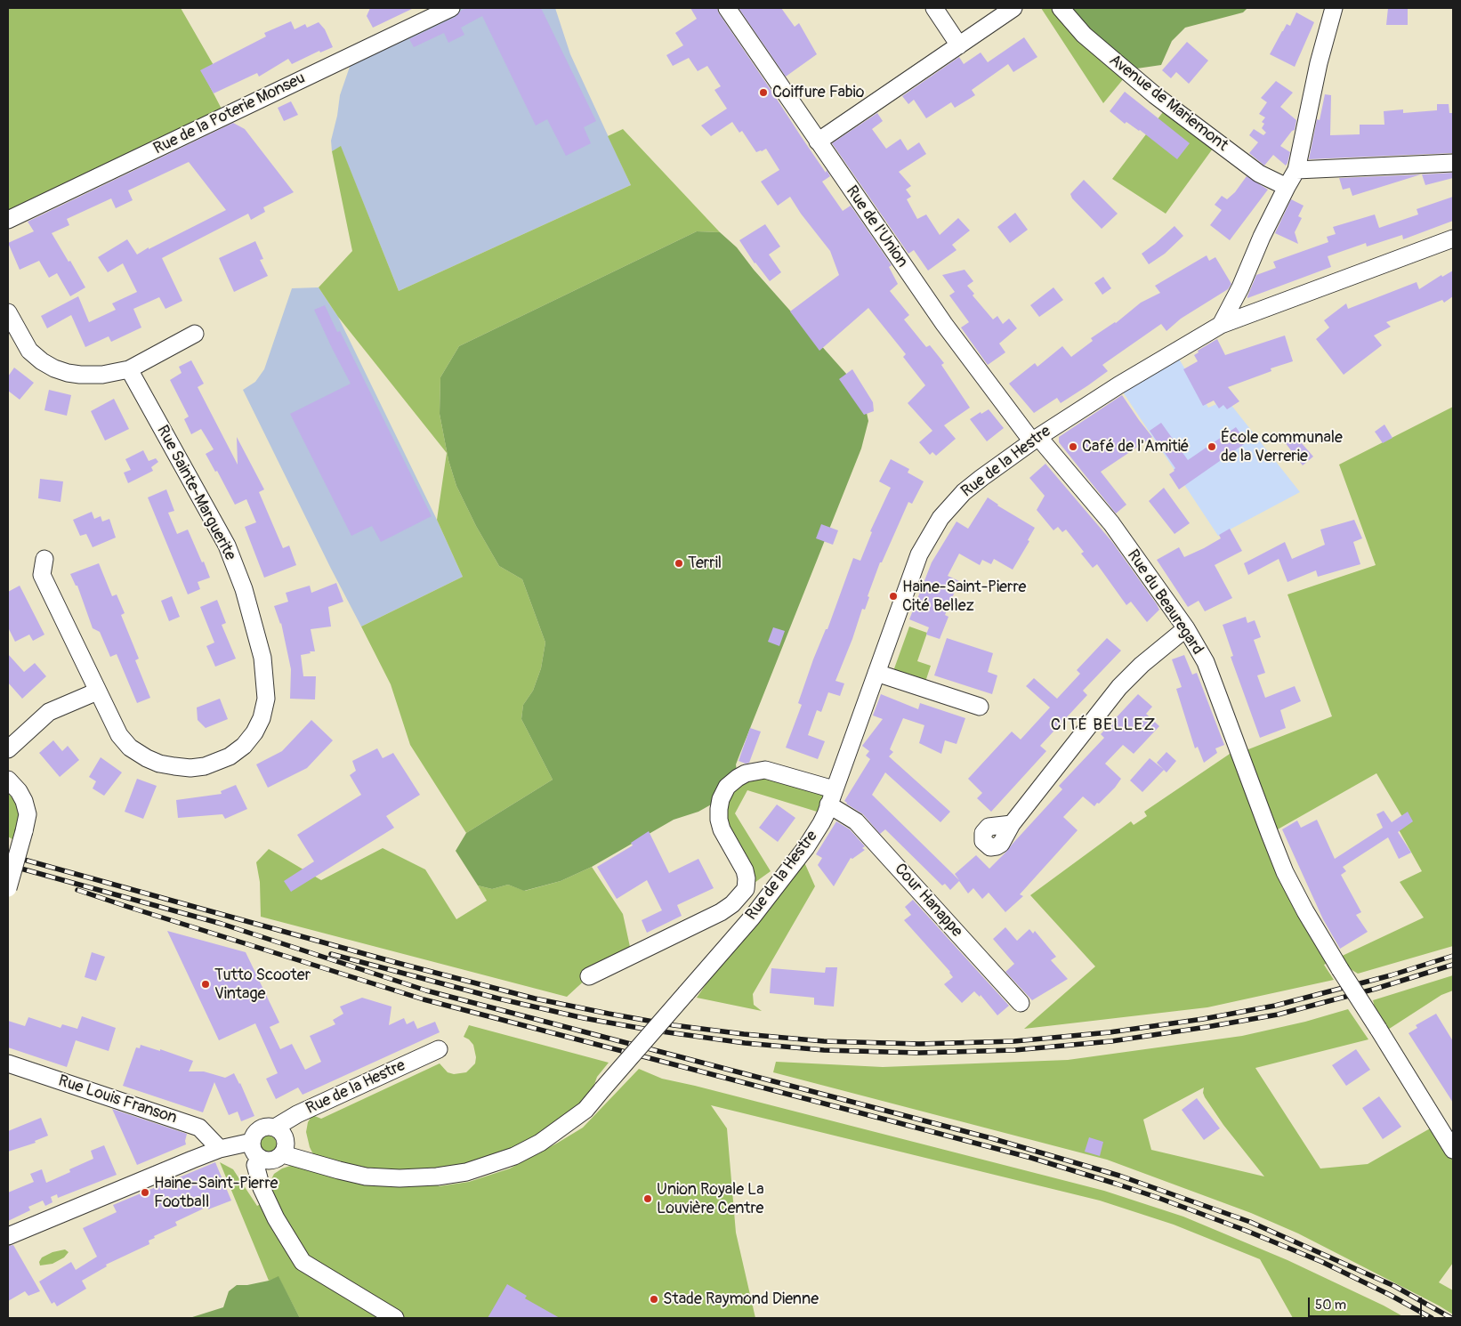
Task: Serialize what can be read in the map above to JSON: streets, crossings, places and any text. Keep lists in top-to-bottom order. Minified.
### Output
{"streets":{"street":["Avenue de Mariemont","Rue de la Poterie Monseu","Rue de l'Union","Rue de la Hestre","Rue Sainte-Marguerite","Rue du Beauregard","Cour Hanappe","Rue Louis Franson"]},"crossings":[["Rue de l'Union","Rue de la Hestre"],["Rue de l'Union","Rue du Beauregard"],["Rue de la Hestre","Rue du Beauregard"],["Rue de la Hestre","Cour Hanappe"]],"districts":["CITÉ BELLEZ"],"places":["Coiffure Fabio","Café de l'Amitié","École communale de la Verrerie","Terril","Haine-Saint-Pierre Cité Bellez","Tutto Scooter Vintage","Haine-Saint-Pierre Football","Union Royale La Louvière Centre","Stade Raymond Dienne"],"scale_bar":"50 m"}
